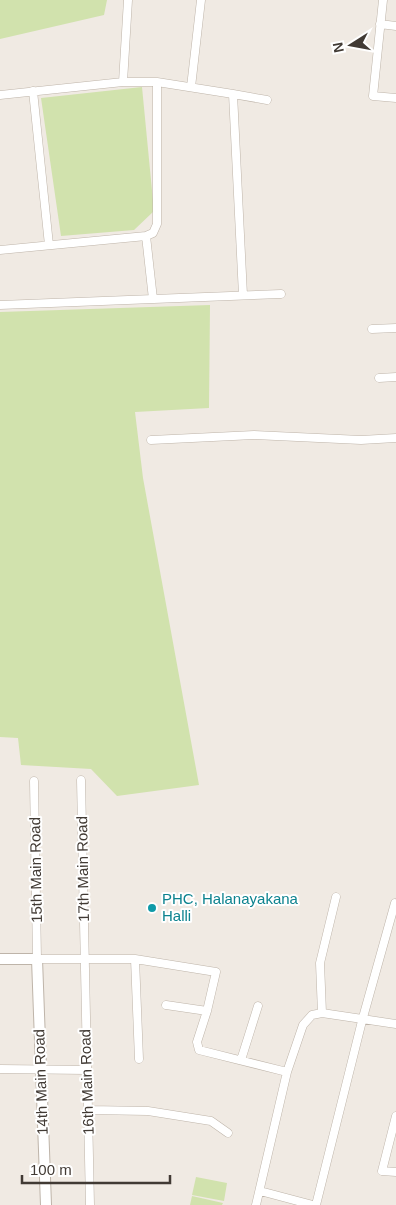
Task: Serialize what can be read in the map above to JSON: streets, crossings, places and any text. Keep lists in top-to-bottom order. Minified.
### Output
{"streets":{"street":["17th Main Road","15th Main Road","14th Main Road","16th Main Road"]},"crossings":[["17th Main Road","16th Main Road"],["15th Main Road","14th Main Road"]],"places":["PHC, Halanayakana Halli"],"scale_bar":"100 m","north":"left"}
